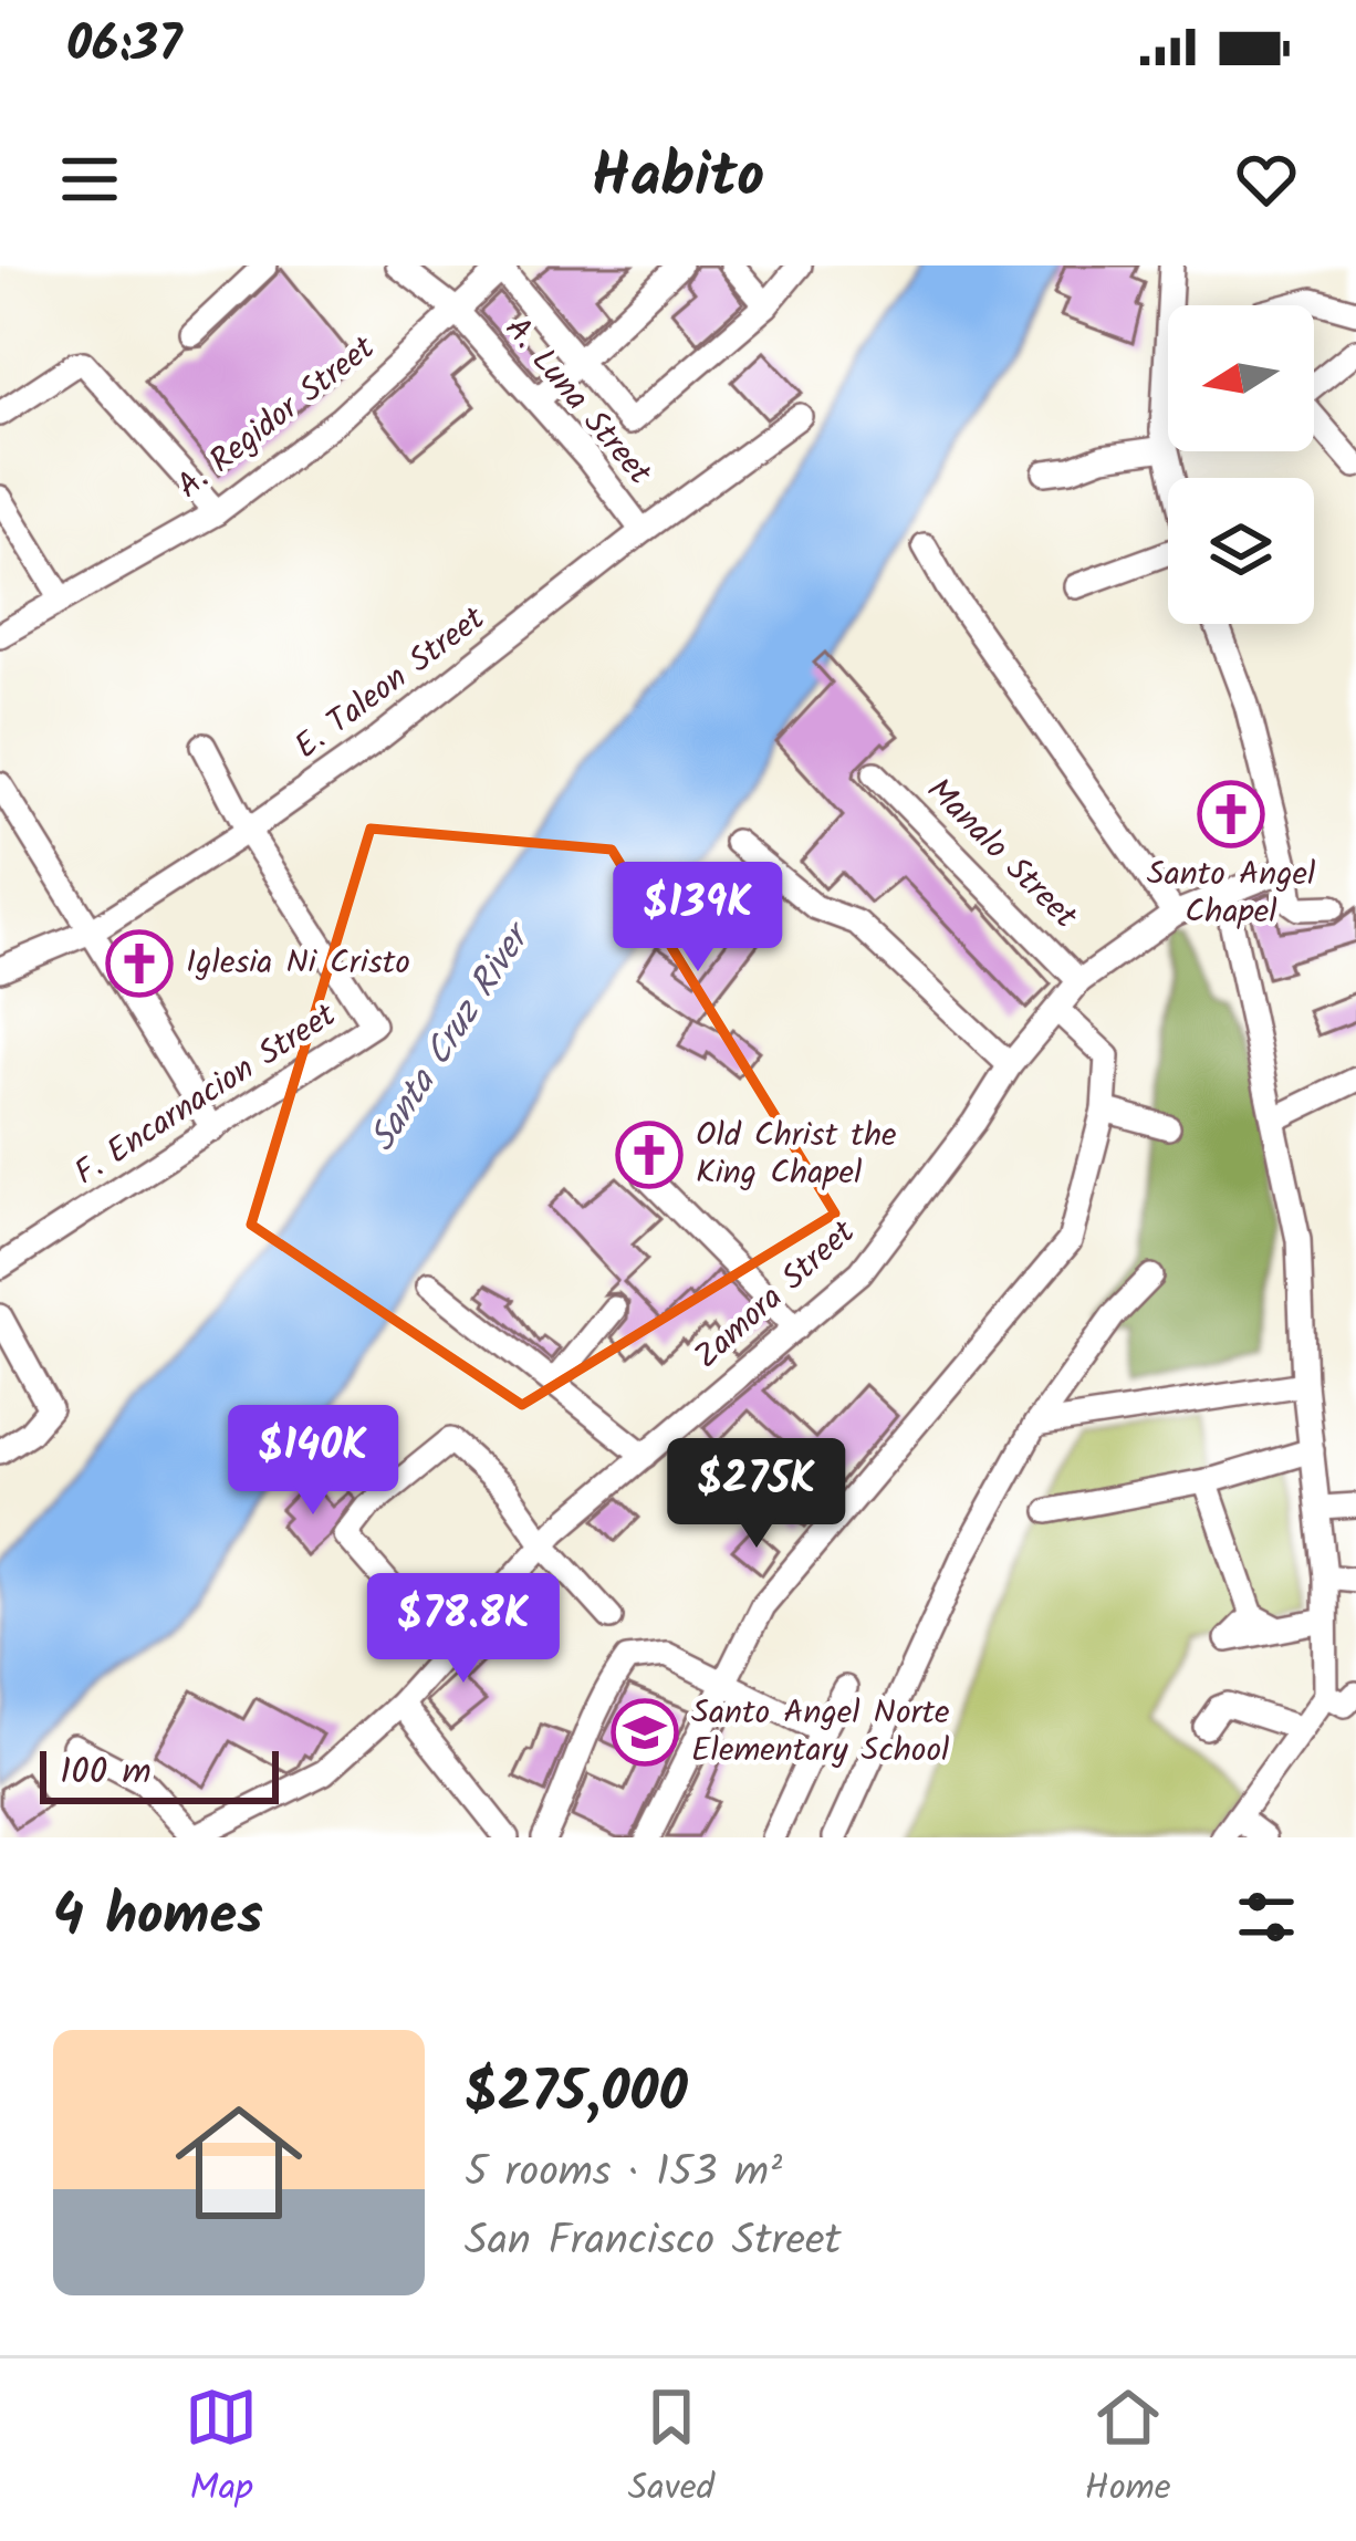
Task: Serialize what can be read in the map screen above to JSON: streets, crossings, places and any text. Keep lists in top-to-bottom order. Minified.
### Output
{"streets":{"street":["A. Luna Street","A. Regidor Street","E. Taleon Street","Manalo Street","F. Encarnacion Street","Zamora Street"]},"crossings":[["A. Luna Street","A. Regidor Street"],["A. Luna Street","E. Taleon Street"],["E. Taleon Street","F. Encarnacion Street"],["Manalo Street","Zamora Street"]],"water":["Santa Cruz River"],"places":{"church":["Santo Angel Chapel","Iglesia Ni Cristo","Old Christ the King Chapel"],"school or university":["Santo Angel Norte Elementary School"]},"scale_bar":"100 m","north":"left","page":{"status":"06:37","header":"Habito","price":["$139K","$140K","$275K","$78.8K"],"scale":"100 m","heading":"4 homes","list":[{"name":"$275,000","note":"5 rooms · 153 m² · San Francisco Street"}],"tabs":["Map","Saved","Home"]}}
